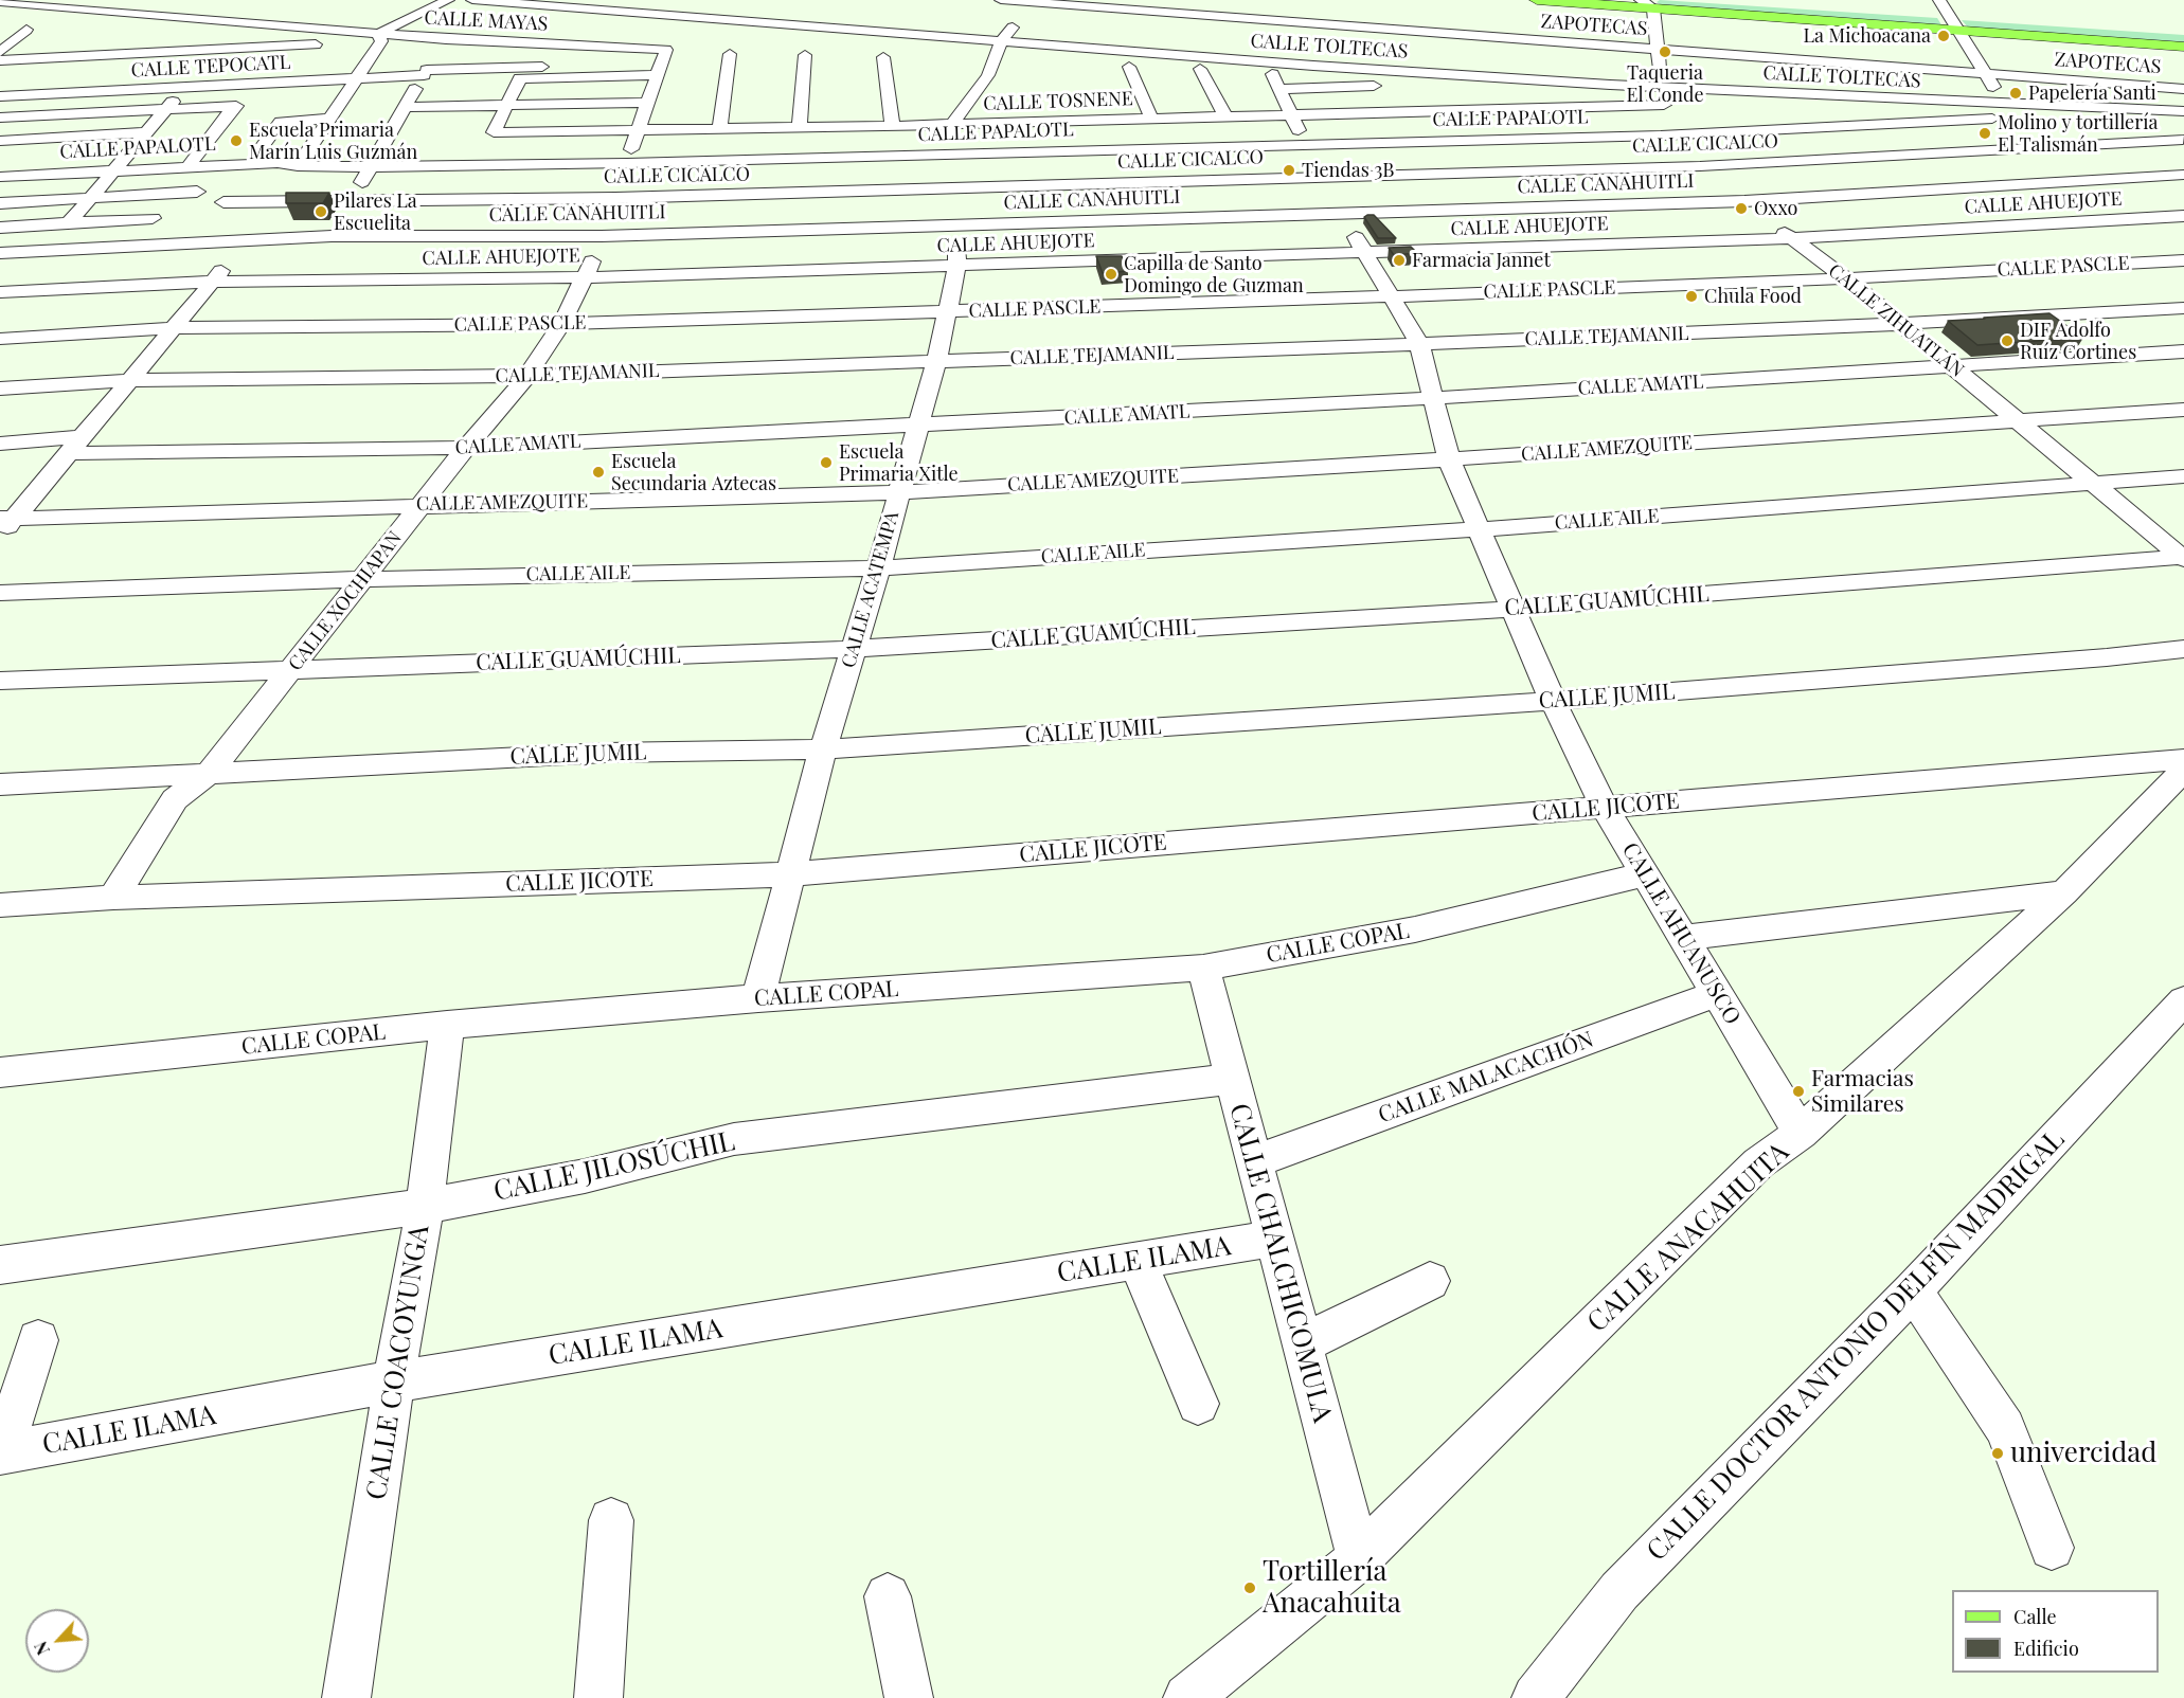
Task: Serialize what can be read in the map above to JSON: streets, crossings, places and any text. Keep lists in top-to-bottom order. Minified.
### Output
{"streets":{"street":["CALLE MAYAS","ZAPOTECAS","CALLE TOLTECAS","CALLE TEPOCATL","CALLE TOSNENE","CALLE PAPALOTL","CALLE CICALCO","CALLE CANAHUITLI","CALLE AHUEJOTE","CALLE PASCLE","CALLE ZIHUATLÁN","CALLE TEJAMANIL","CALLE AMATL","CALLE AMEZQUITE","CALLE AILE","CALLE ACATEMPA","CALLE XOCHIAPAN","CALLE GUAMÚCHIL","CALLE JUMIL","CALLE JICOTE","CALLE AHUANUSCO","CALLE COPAL","CALLE MALACACHÓN","CALLE JILOSÚCHIL","CALLE ANACAHUITA","CALLE ILAMA","CALLE CHALCHICOMULA","CALLE DOCTOR ANTONIO DELFÍN MADRIGAL","CALLE COACOYUNGA"]},"crossings":[["CALLE MAYAS","CALLE XOCHIAPAN"],["ZAPOTECAS","CALLE ACATEMPA"],["CALLE TOLTECAS","CALLE ZIHUATLÁN"],["CALLE TOLTECAS","CALLE ACATEMPA"],["CALLE TOSNENE","CALLE ZIHUATLÁN"],["CALLE TOSNENE","CALLE ACATEMPA"],["CALLE TOSNENE","CALLE XOCHIAPAN"],["CALLE TOSNENE","CALLE AHUANUSCO"],["CALLE PAPALOTL","CALLE ZIHUATLÁN"],["CALLE PAPALOTL","CALLE ACATEMPA"],["CALLE PAPALOTL","CALLE XOCHIAPAN"],["CALLE PAPALOTL","CALLE AHUANUSCO"],["CALLE CICALCO","CALLE ZIHUATLÁN"],["CALLE CICALCO","CALLE ACATEMPA"],["CALLE CICALCO","CALLE XOCHIAPAN"],["CALLE CICALCO","CALLE AHUANUSCO"],["CALLE CANAHUITLI","CALLE ZIHUATLÁN"],["CALLE CANAHUITLI","CALLE ACATEMPA"],["CALLE CANAHUITLI","CALLE XOCHIAPAN"],["CALLE CANAHUITLI","CALLE AHUANUSCO"],["CALLE AHUEJOTE","CALLE ZIHUATLÁN"],["CALLE AHUEJOTE","CALLE ACATEMPA"],["CALLE AHUEJOTE","CALLE XOCHIAPAN"],["CALLE AHUEJOTE","CALLE AHUANUSCO"],["CALLE PASCLE","CALLE ZIHUATLÁN"],["CALLE PASCLE","CALLE ACATEMPA"],["CALLE PASCLE","CALLE XOCHIAPAN"],["CALLE PASCLE","CALLE AHUANUSCO"],["CALLE ZIHUATLÁN","CALLE TEJAMANIL"],["CALLE ZIHUATLÁN","CALLE AMATL"],["CALLE ZIHUATLÁN","CALLE AMEZQUITE"],["CALLE ZIHUATLÁN","CALLE AILE"],["CALLE ZIHUATLÁN","CALLE GUAMÚCHIL"],["CALLE TEJAMANIL","CALLE ACATEMPA"],["CALLE TEJAMANIL","CALLE XOCHIAPAN"],["CALLE TEJAMANIL","CALLE AHUANUSCO"],["CALLE AMATL","CALLE ACATEMPA"],["CALLE AMATL","CALLE XOCHIAPAN"],["CALLE AMATL","CALLE AHUANUSCO"],["CALLE AMEZQUITE","CALLE ACATEMPA"],["CALLE AMEZQUITE","CALLE XOCHIAPAN"],["CALLE AMEZQUITE","CALLE AHUANUSCO"],["CALLE AILE","CALLE ACATEMPA"],["CALLE AILE","CALLE XOCHIAPAN"],["CALLE AILE","CALLE AHUANUSCO"],["CALLE ACATEMPA","CALLE GUAMÚCHIL"],["CALLE ACATEMPA","CALLE JUMIL"],["CALLE ACATEMPA","CALLE JICOTE"],["CALLE ACATEMPA","CALLE COPAL"],["CALLE XOCHIAPAN","CALLE GUAMÚCHIL"],["CALLE XOCHIAPAN","CALLE JUMIL"],["CALLE XOCHIAPAN","CALLE JICOTE"],["CALLE GUAMÚCHIL","CALLE AHUANUSCO"],["CALLE JUMIL","CALLE AHUANUSCO"],["CALLE JICOTE","CALLE AHUANUSCO"],["CALLE AHUANUSCO","CALLE COPAL"],["CALLE AHUANUSCO","CALLE MALACACHÓN"],["CALLE AHUANUSCO","CALLE ANACAHUITA"],["CALLE COPAL","CALLE CHALCHICOMULA"],["CALLE COPAL","CALLE COACOYUNGA"],["CALLE MALACACHÓN","CALLE CHALCHICOMULA"],["CALLE JILOSÚCHIL","CALLE CHALCHICOMULA"],["CALLE JILOSÚCHIL","CALLE COACOYUNGA"],["CALLE ANACAHUITA","CALLE CHALCHICOMULA"],["CALLE ILAMA","CALLE CHALCHICOMULA"],["CALLE ILAMA","CALLE COACOYUNGA"]],"places":["La Michoacana","Taqueria El Conde","Papelería Santi","Molino y tortillería El Talismán","Escuela Primaria Marín Luis Guzmán","Tiendas 3B","Oxxo","Pilares La Escuelita","Farmacia Jannet","Capilla de Santo Domingo de Guzman","Chula Food","DIF Adolfo Ruíz Cortines","Escuela Primaria Xitle","Escuela Secundaria Aztecas","Farmacias Similares","univercidad","Tortillería Anacahuita"],"legend":["Calle","Edificio"],"north":"bottom left"}
